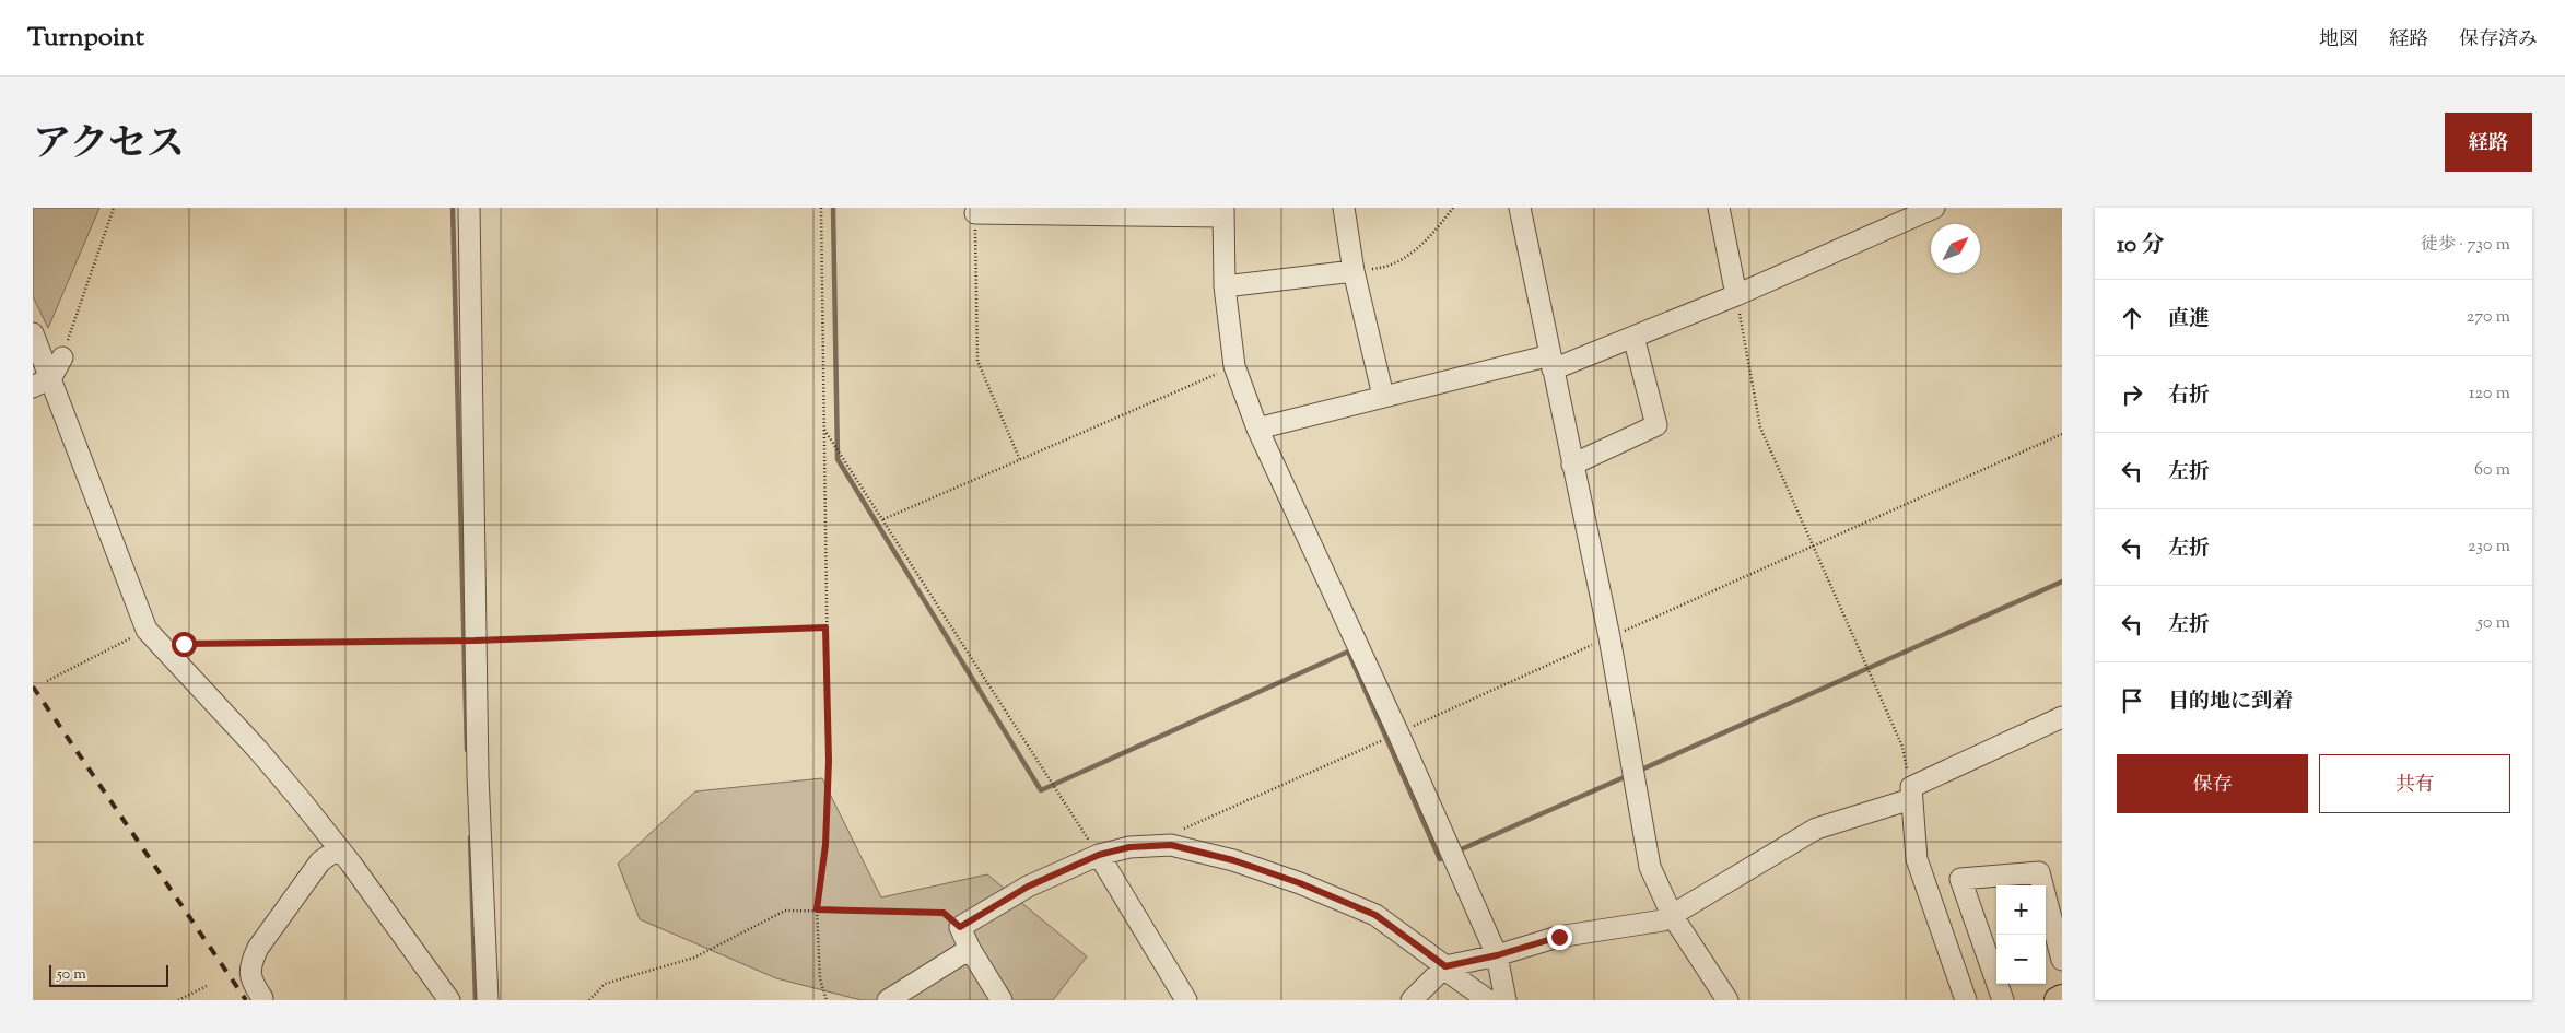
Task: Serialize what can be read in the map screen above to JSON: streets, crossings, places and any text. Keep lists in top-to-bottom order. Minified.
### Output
{"scale_bar":"50 m","north":"top right","page":{"header":"Turnpoint","nav":["地図","経路","保存済み"],"title":"アクセス","buttons":["経路",["保存","共有"]],"heading":["10 分","徒歩 · 730 m"],"list":[["直進","270 m"],["右折","120 m"],["左折","60 m"],["左折","230 m"],["左折","50 m"],"目的地に到着"],"map_buttons":["+","−"],"scale":"50 m"}}
